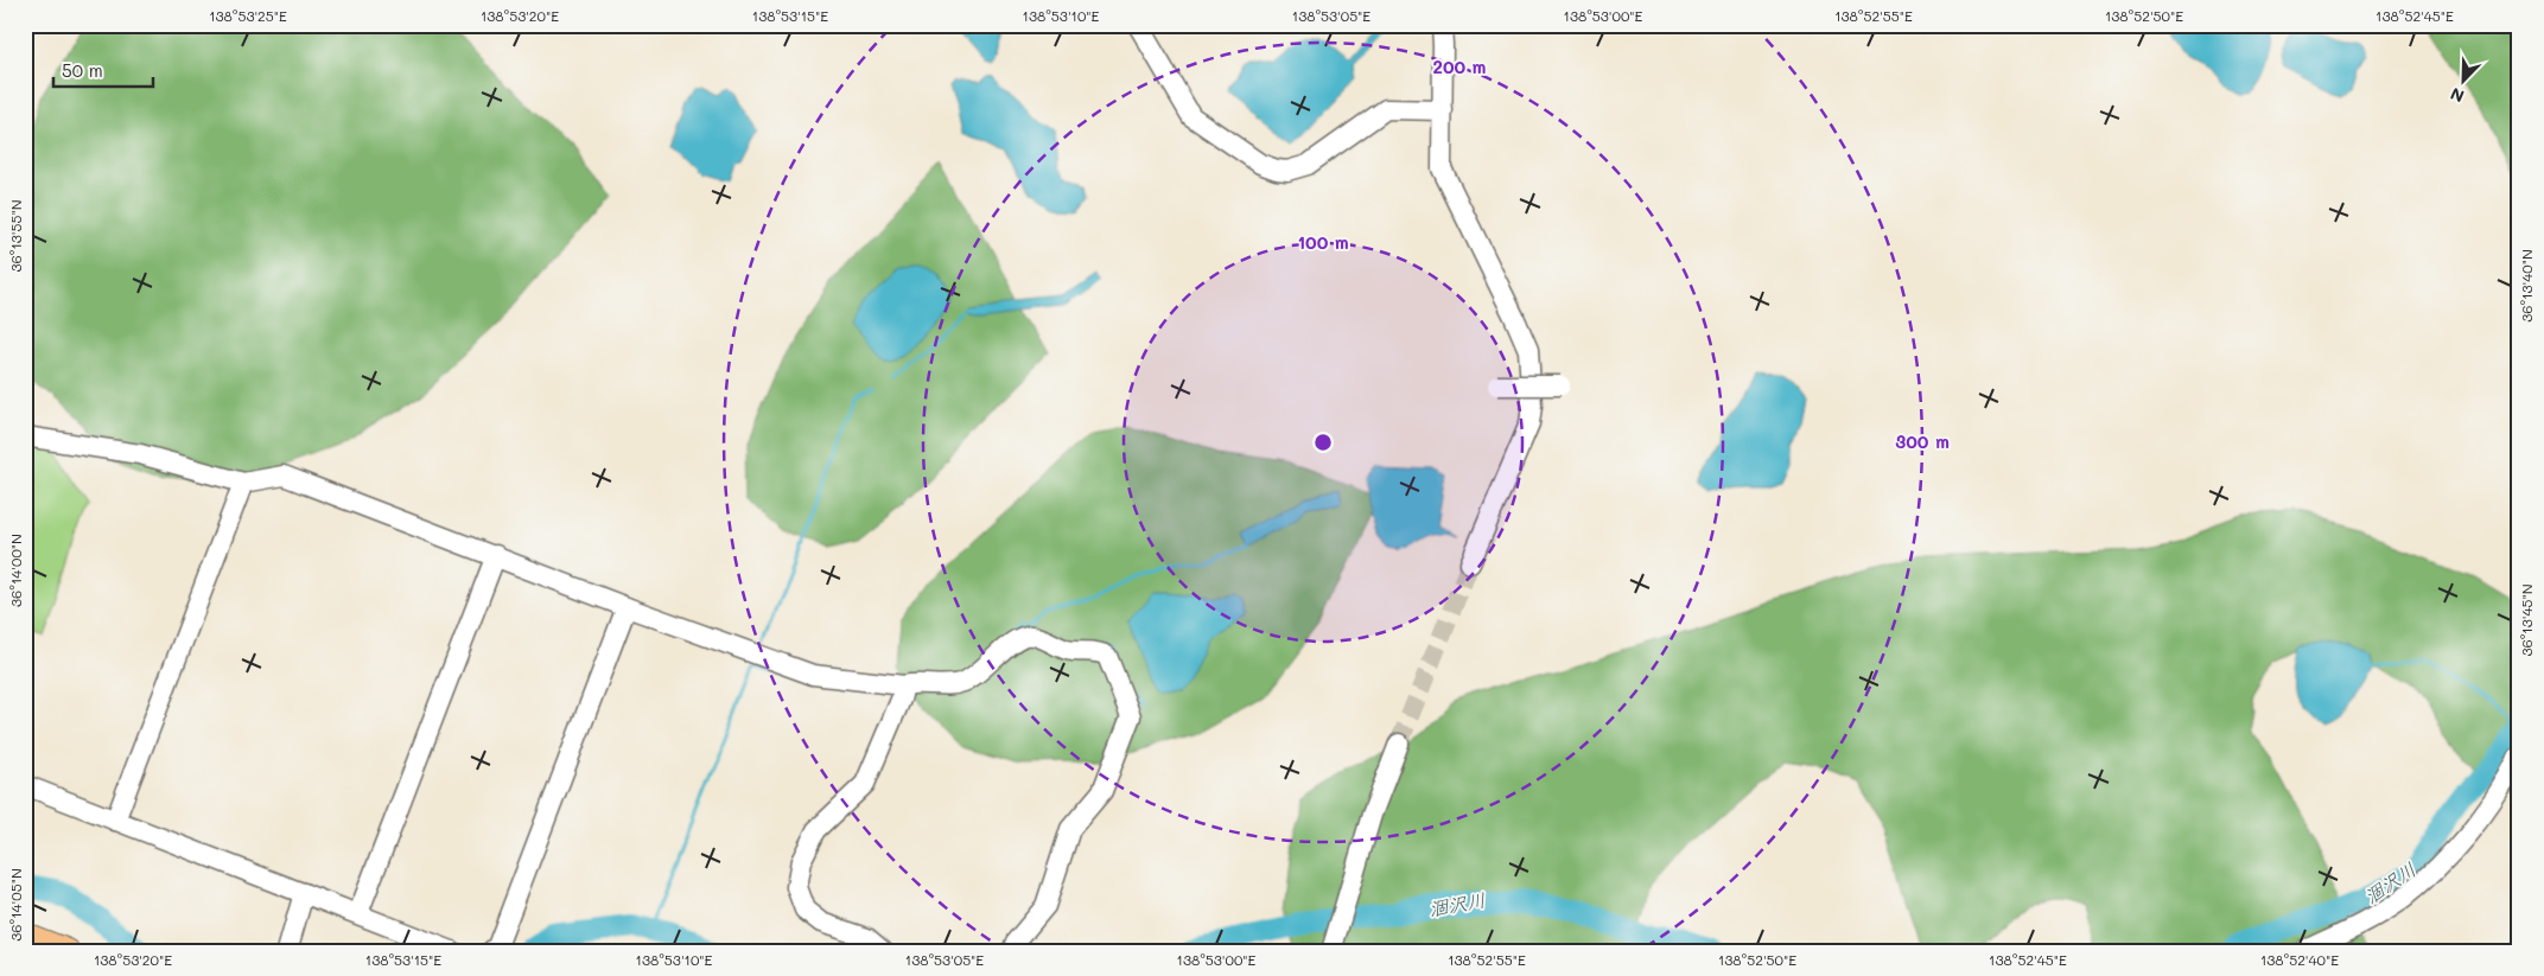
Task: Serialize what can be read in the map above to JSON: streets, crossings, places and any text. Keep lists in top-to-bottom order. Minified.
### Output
{"water":["涸沢川"],"scale_bar":"50 m","north":"bottom left","coordinates":["138°53'25\"E","138°53'20\"E","138°53'15\"E","138°53'10\"E","138°53'05\"E","138°53'00\"E","138°52'55\"E","138°52'50\"E","138°52'45\"E","36°13'55\"N","36°13'40\"N","36°14'00\"N","36°13'45\"N","36°14'05\"N","138°52'40\"E"],"rings":["200 m","100 m","300 m"]}
